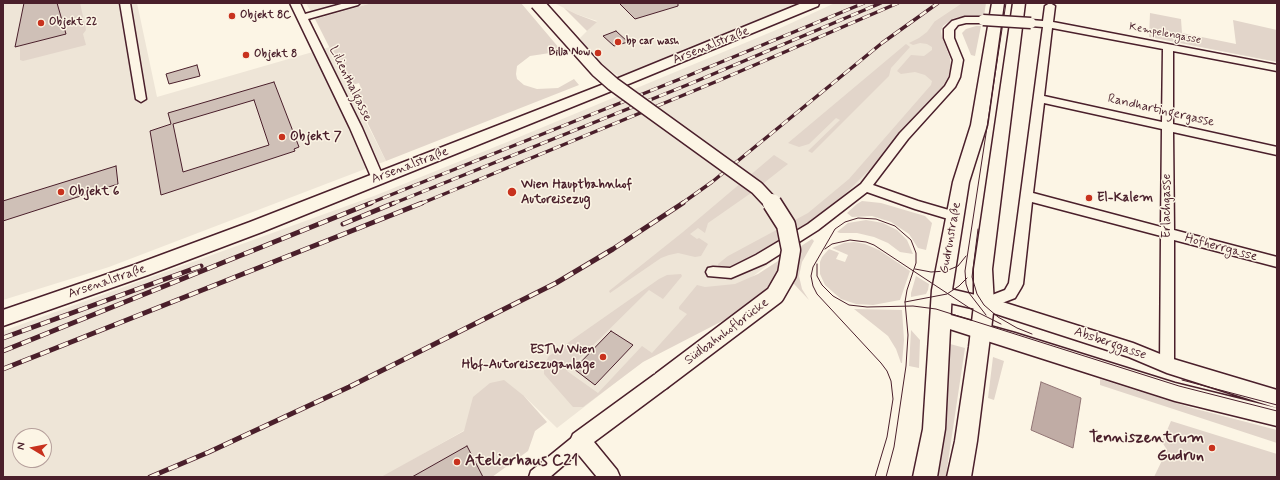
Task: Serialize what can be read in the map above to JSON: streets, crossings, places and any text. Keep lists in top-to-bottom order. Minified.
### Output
{"streets":{"main road":["Arsenalstraße","Gudrunstraße"],"street":["Kempelengasse","Lilienthalgasse","Randhartingergasse","Erlachgasse","Hofherrgasse","Südbahnhofbrücke","Absberggasse"]},"crossings":[["Kempelengasse","Erlachgasse"],["Arsenalstraße","Lilienthalgasse"],["Randhartingergasse","Erlachgasse"],["Erlachgasse","Hofherrgasse"],["Erlachgasse","Absberggasse"],["Gudrunstraße","Absberggasse"]],"places":["Objekt 8C","Objekt 22","bp car wash","Billa Now","Objekt 8","Objekt 7","Objekt 6","Wien Hauptbahnhof Autoreisezug","El-Kalem","ESTW Wien Hbf-Autoreisezuganlage","Tenniszentrum Gudrun","Atelierhaus C21"],"north":"left"}
